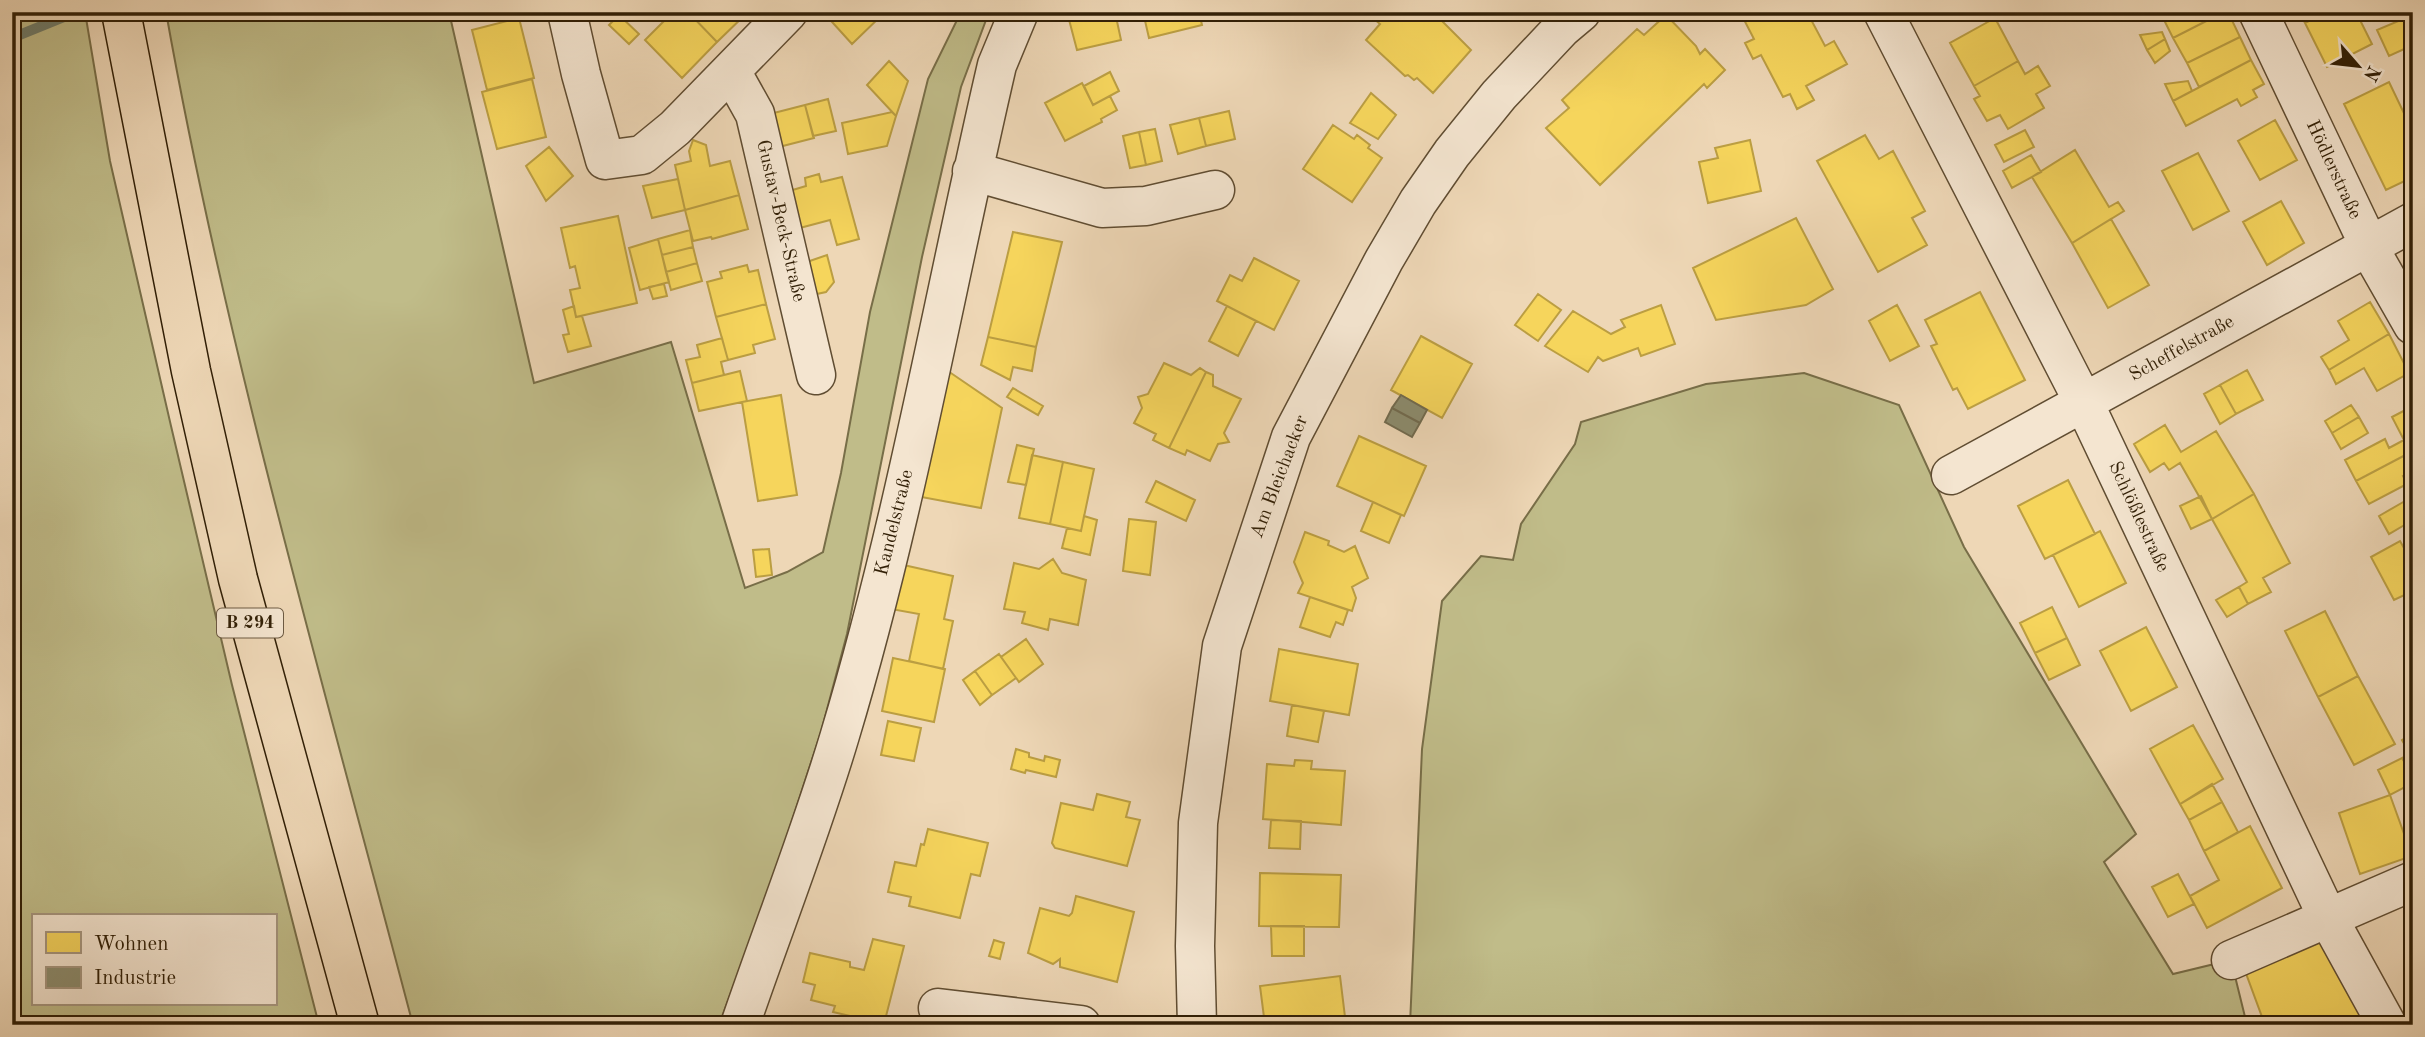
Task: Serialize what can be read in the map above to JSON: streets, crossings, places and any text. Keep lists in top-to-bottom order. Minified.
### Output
{"streets":{"highway":["B 294"],"street":["Hödlerstraße","Gustav-Beck-Straße","Scheffelstraße","Am Bleichacker","Schlößlestraße","Kandelstraße"]},"crossings":[["Hödlerstraße","Scheffelstraße"],["Scheffelstraße","Schlößlestraße"]],"legend":["Wohnen","Industrie"],"north":"bottom right"}
